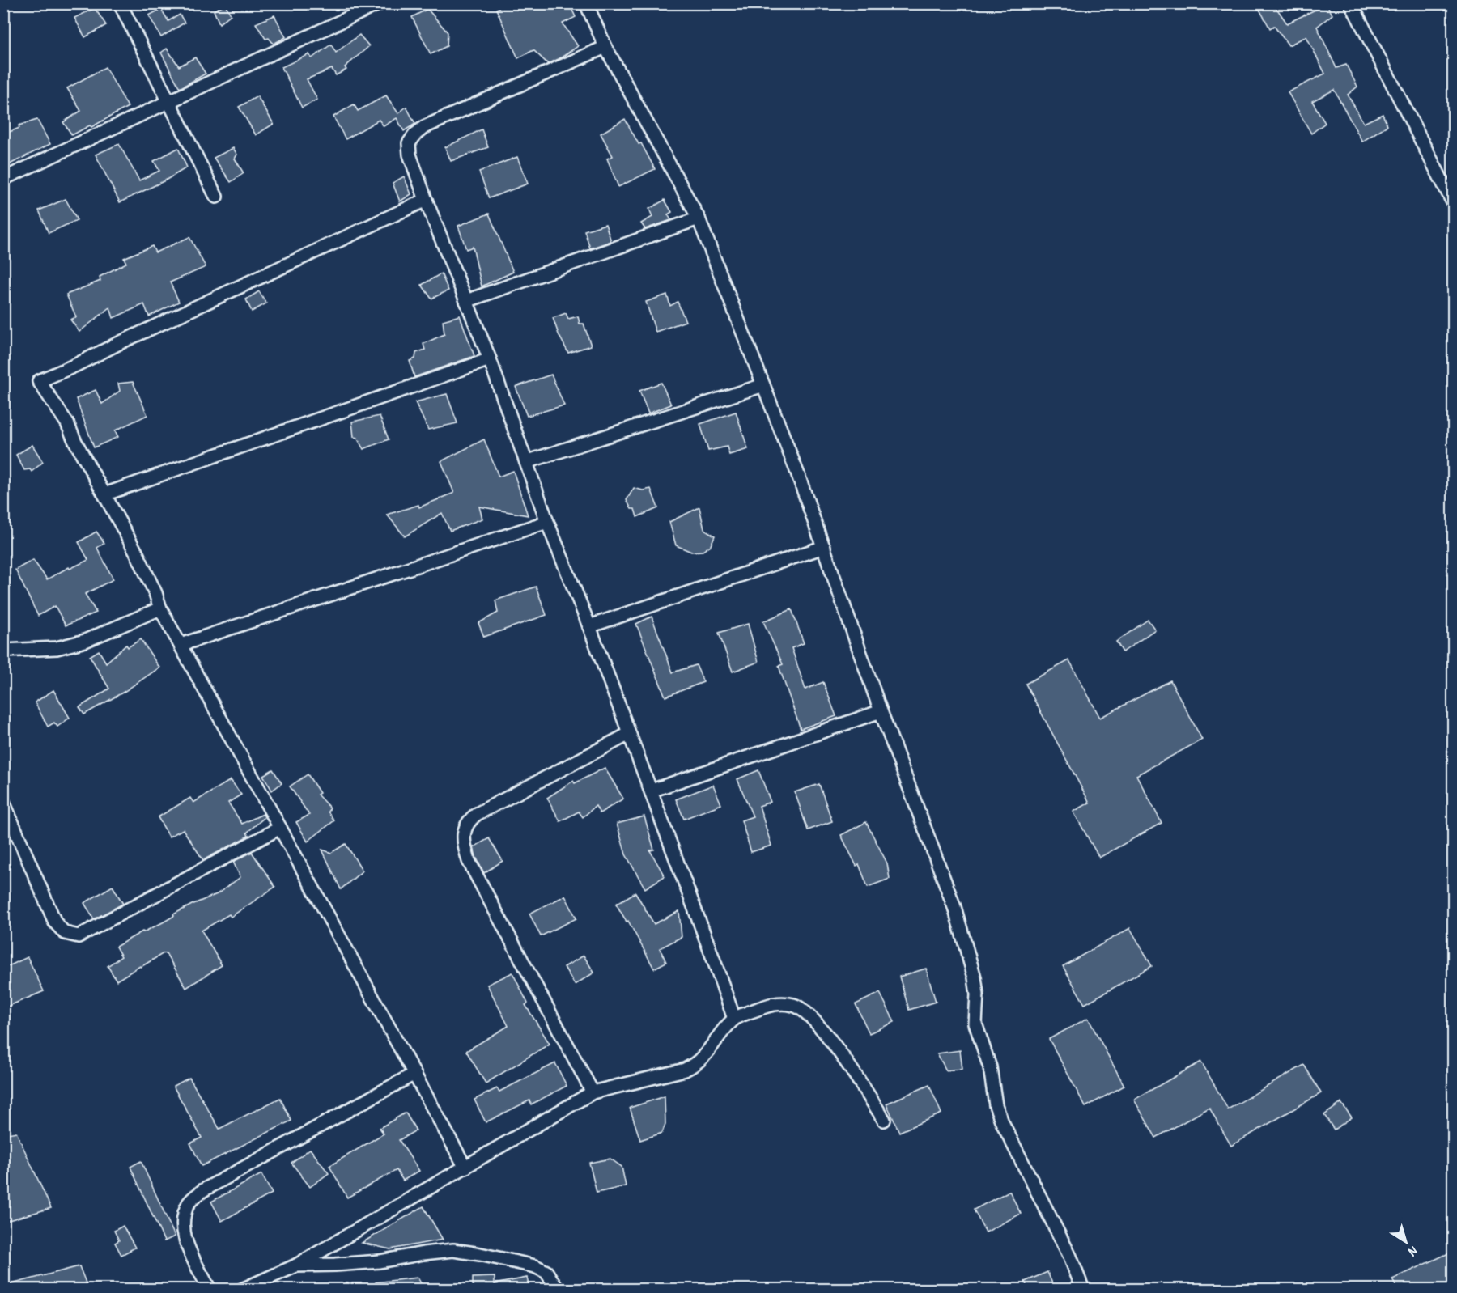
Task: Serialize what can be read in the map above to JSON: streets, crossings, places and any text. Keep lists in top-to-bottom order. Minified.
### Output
{"north":"bottom right"}
